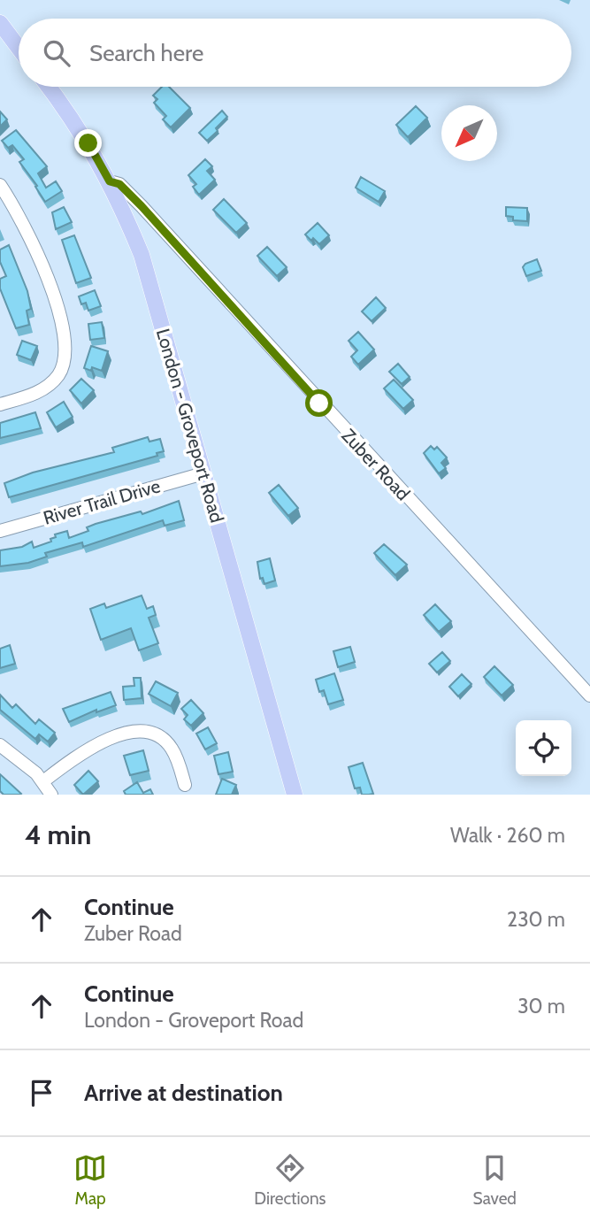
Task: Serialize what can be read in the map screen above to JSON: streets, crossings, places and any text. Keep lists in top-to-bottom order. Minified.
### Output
{"streets":{"main road":["London - Groveport Road"],"street":["Zuber Road","River Trail Drive"]},"crossings":[["London - Groveport Road","Zuber Road"],["London - Groveport Road","River Trail Drive"]],"north":"bottom left","page":{"search":"Search here","heading":["4 min","Walk · 260 m"],"list":[["Continue","Zuber Road","230 m"],["Continue","London - Groveport Road","30 m"],"Arrive at destination"],"nav":["Map","Directions","Saved"]}}
